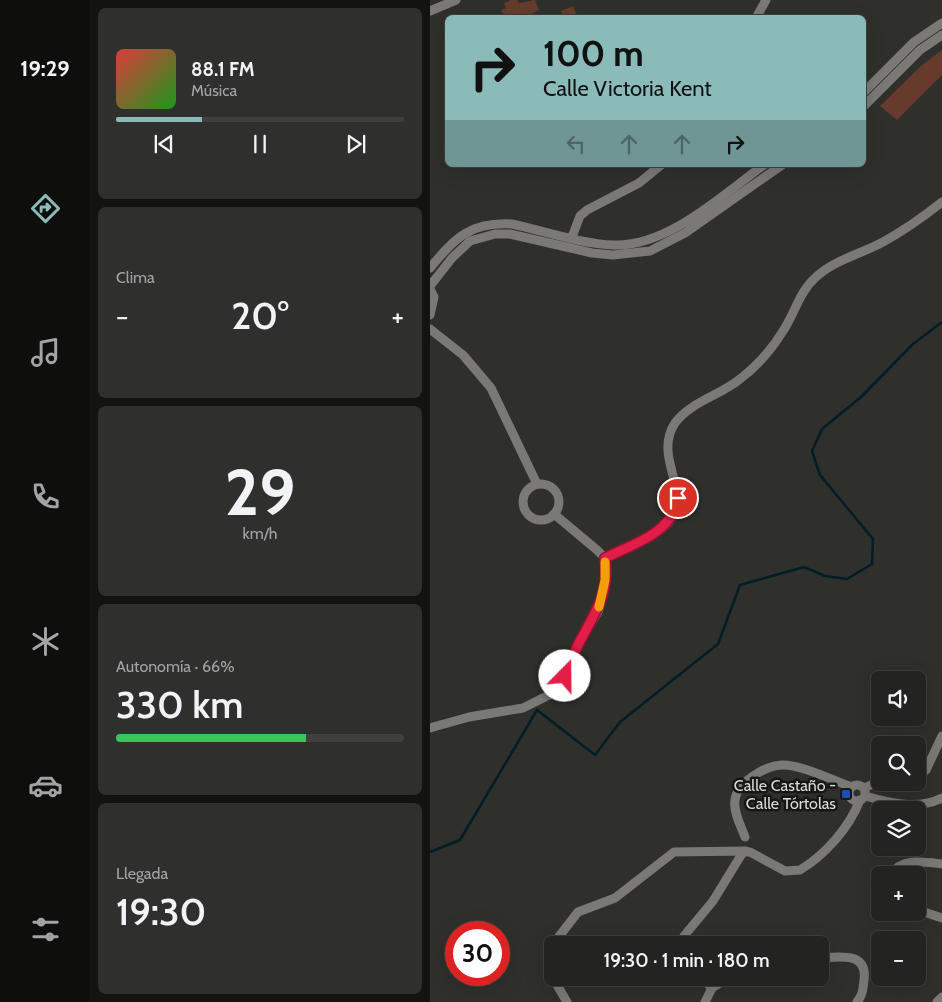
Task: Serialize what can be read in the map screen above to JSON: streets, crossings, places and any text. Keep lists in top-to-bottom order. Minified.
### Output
{"places":{"transit":["Calle Castaño - Calle Tórtolas"]},"page":{"tabs":"19:29","turn":["100 m","Calle Victoria Kent"],"song":["88.1 FM","Música"],"tile":["Clima",["29","km/h"],["Autonomía · 66%","330 km"],["Llegada","19:30"]],"heat":["−","20°","+"],"map_buttons":["+","−"],"limit":"30","trip":"19:30 · 1 min · 180 m"}}
